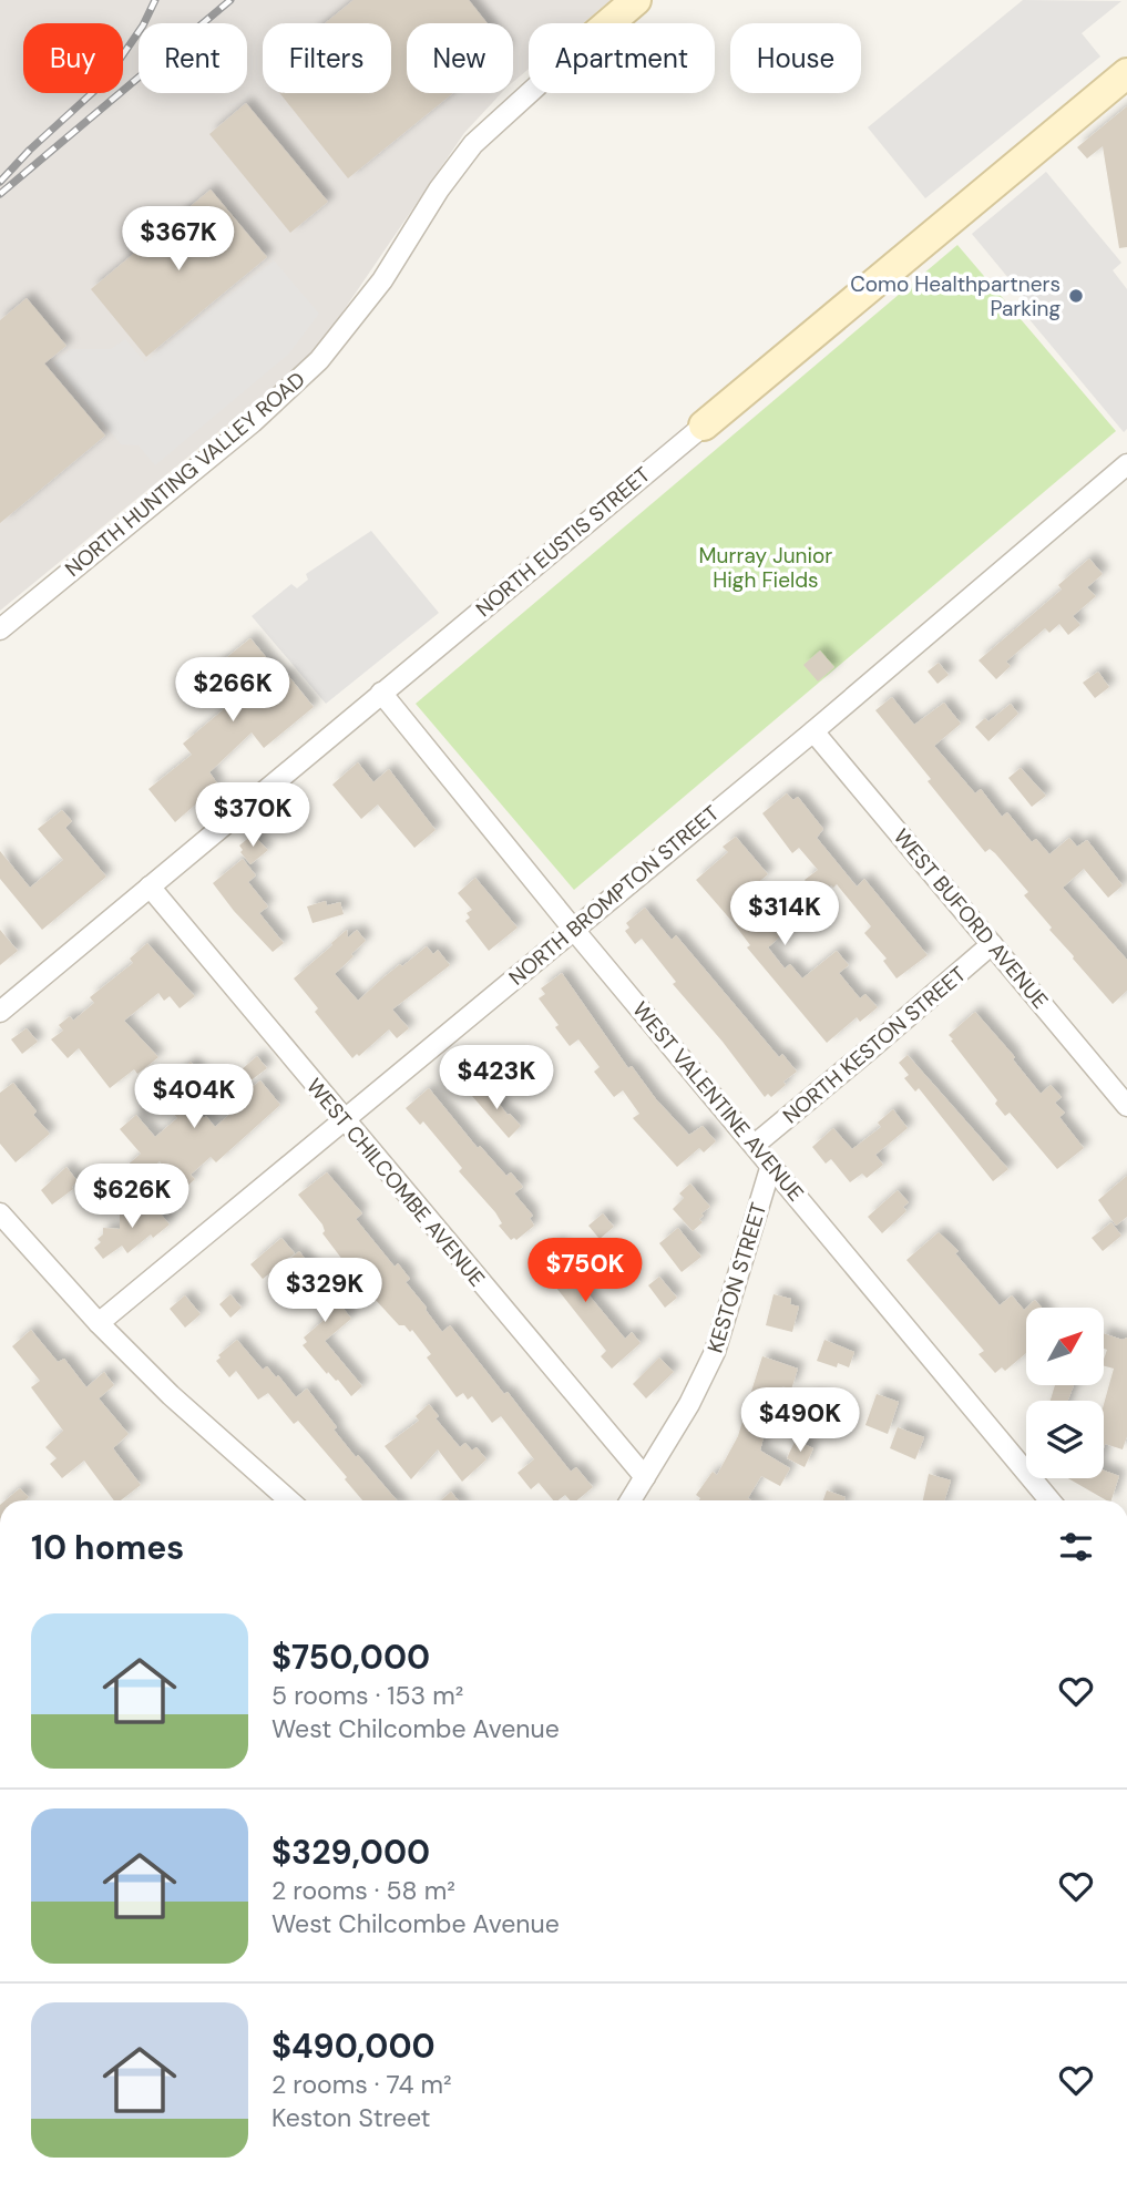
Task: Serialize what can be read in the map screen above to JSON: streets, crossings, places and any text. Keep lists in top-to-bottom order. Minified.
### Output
{"streets":{"main road":["NORTH HUNTING VALLEY ROAD","NORTH EUSTIS STREET"],"street":["NORTH BROMPTON STREET","WEST BUFORD AVENUE","NORTH KESTON STREET","WEST VALENTINE AVENUE","WEST CHILCOMBE AVENUE","KESTON STREET"]},"crossings":[["NORTH EUSTIS STREET","WEST VALENTINE AVENUE"],["NORTH EUSTIS STREET","WEST CHILCOMBE AVENUE"],["NORTH BROMPTON STREET","WEST BUFORD AVENUE"],["NORTH BROMPTON STREET","WEST VALENTINE AVENUE"],["NORTH BROMPTON STREET","WEST CHILCOMBE AVENUE"],["WEST BUFORD AVENUE","NORTH KESTON STREET"],["NORTH KESTON STREET","WEST VALENTINE AVENUE"],["WEST VALENTINE AVENUE","KESTON STREET"],["WEST CHILCOMBE AVENUE","KESTON STREET"]],"parks":["Murray Junior High Fields"],"places":["Como Healthpartners Parking"],"north":"top right","page":{"chip":["Buy","Rent","Filters","New","Apartment","House"],"price":["$367K","$266K","$370K","$314K","$423K","$404K","$626K","$750K","$329K","$490K"],"heading":"10 homes","list":[{"name":"$750,000","note":"5 rooms · 153 m² · West Chilcombe Avenue"},{"name":"$329,000","note":"2 rooms · 58 m² · West Chilcombe Avenue"},{"name":"$490,000","note":"2 rooms · 74 m² · Keston Street"}]}}
